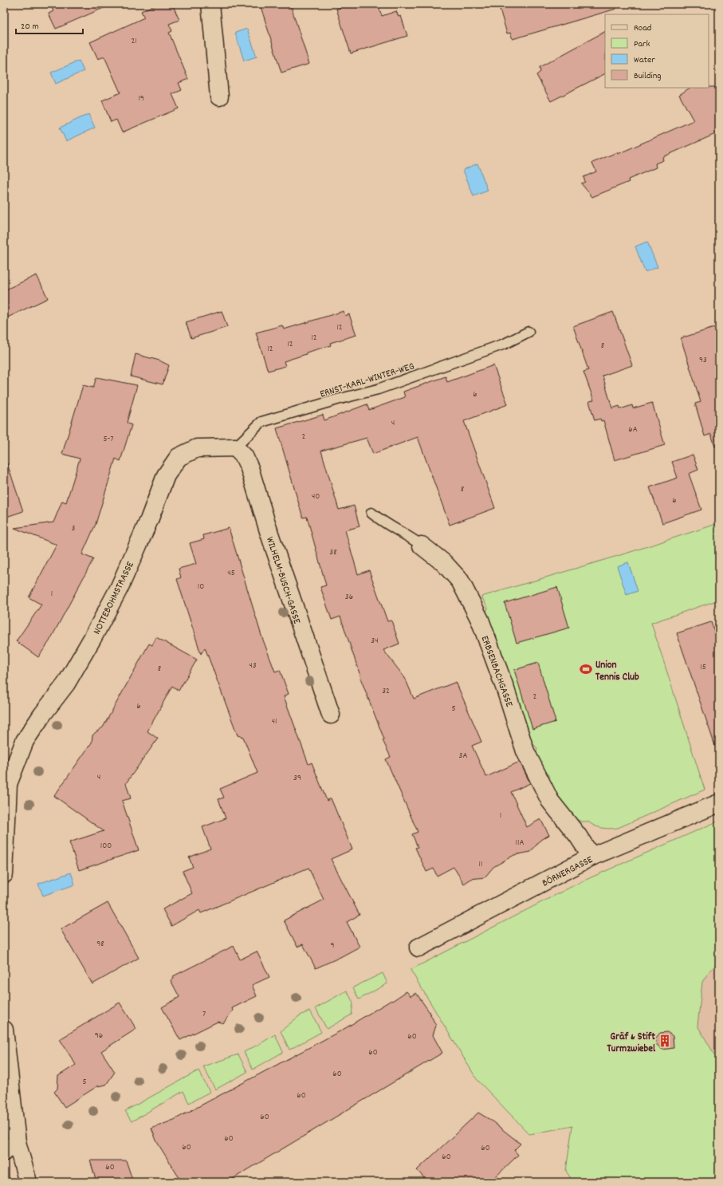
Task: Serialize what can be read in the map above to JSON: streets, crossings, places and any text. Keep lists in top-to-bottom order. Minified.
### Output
{"streets":{"street":["WILHELM-BUSCH-GASSE","NOTTEBOHMSTRASSE","ERBSENBACHGASSE","BÖRNERGASSE"],"lane":["ERNST-KARL-WINTER-WEG"]},"crossings":[["ERNST-KARL-WINTER-WEG","WILHELM-BUSCH-GASSE"],["ERNST-KARL-WINTER-WEG","NOTTEBOHMSTRASSE"],["WILHELM-BUSCH-GASSE","NOTTEBOHMSTRASSE"],["ERBSENBACHGASSE","BÖRNERGASSE"]],"places":{"sports":["Union Tennis Club"],"building":["Gräf & Stift Turmzwiebel"]},"house_numbers":["21","19","12","12","12","8","12","93","6","4","6A","2","5-7","8","40","6","3","38","45","10","1","36","34","43","15","8","32","2","6","5","41","3A","4","39","1","11A","100","11","98","9","7","96","60","60","60","5","60","60","60","60","60","60","60"],"legend":["Road","Park","Water","Building"],"scale_bar":"20 m"}
